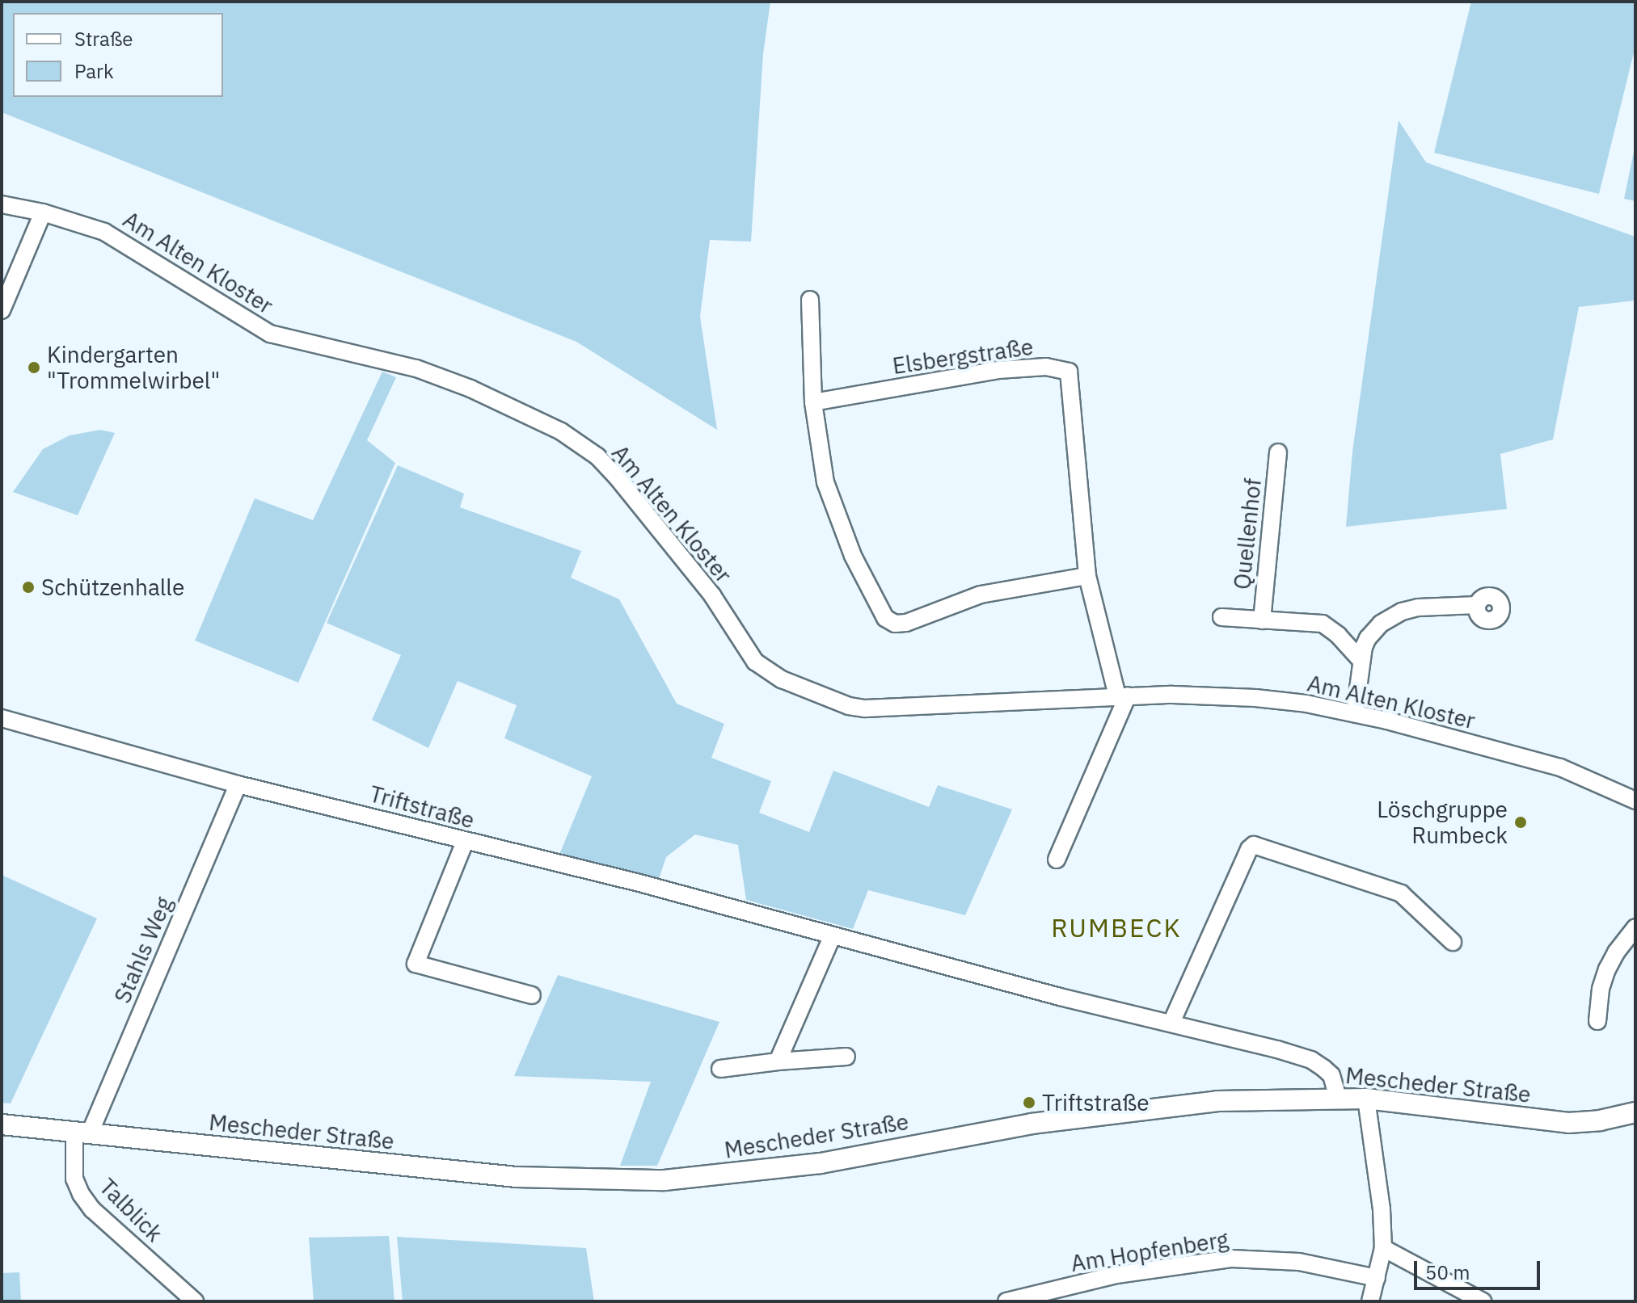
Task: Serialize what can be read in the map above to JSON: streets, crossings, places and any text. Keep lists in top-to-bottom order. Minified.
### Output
{"streets":{"street":["Am Alten Kloster","Elsbergstraße","Quellenhof","Triftstraße","Stahls Weg","Mescheder Straße","Talblick","Am Hopfenberg"]},"crossings":[["Am Alten Kloster","Elsbergstraße"],["Triftstraße","Stahls Weg"],["Triftstraße","Mescheder Straße"],["Stahls Weg","Mescheder Straße"],["Stahls Weg","Talblick"],["Mescheder Straße","Talblick"]],"districts":["RUMBECK"],"places":["Kindergarten \"Trommelwirbel\"","Schützenhalle","Löschgruppe Rumbeck","Triftstraße"],"legend":["Straße","Park"],"scale_bar":"50 m"}
